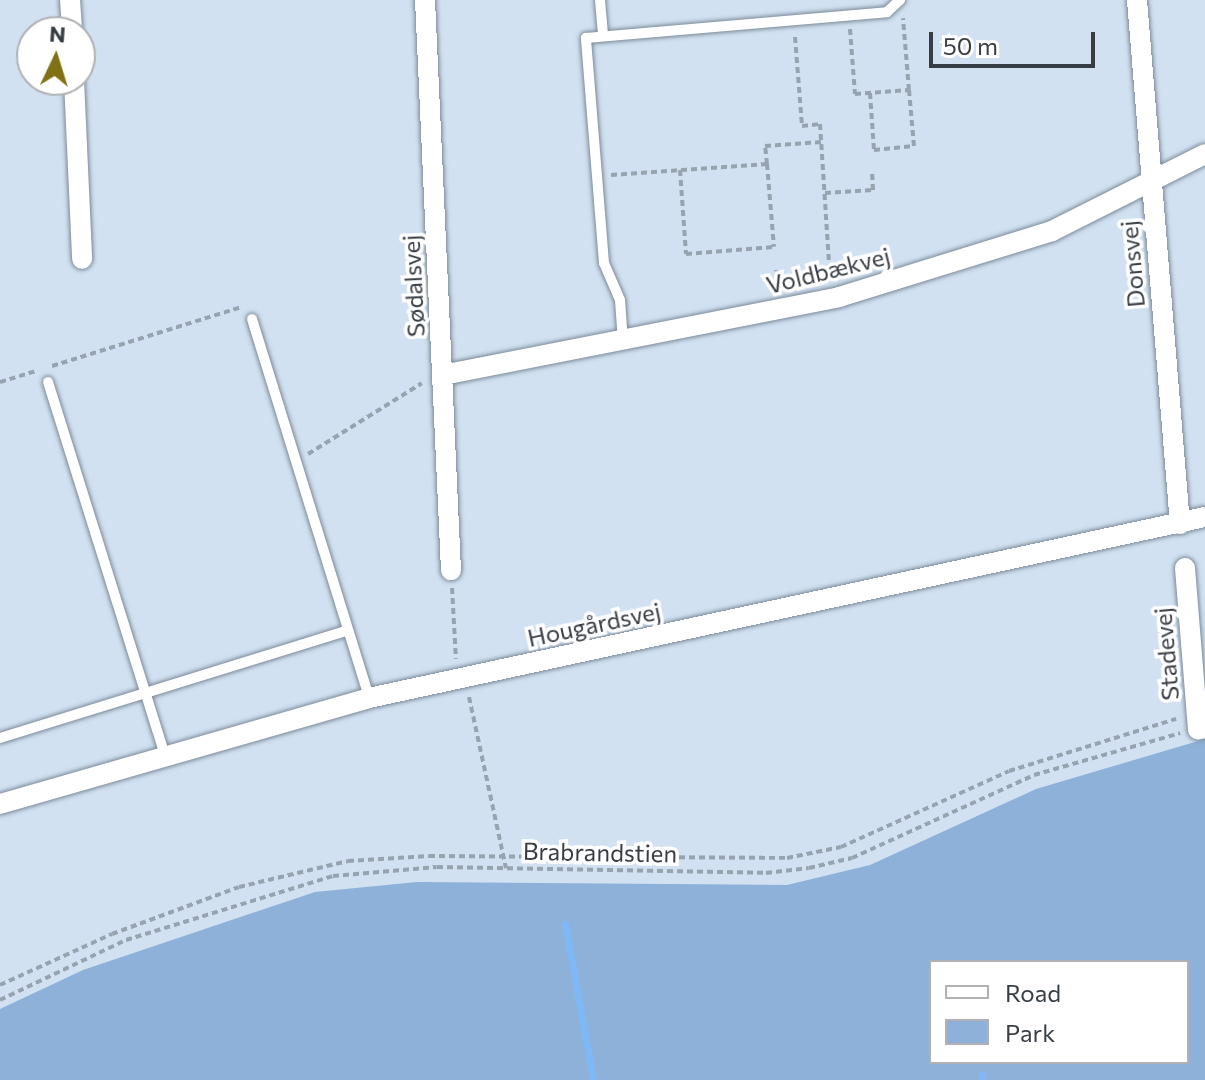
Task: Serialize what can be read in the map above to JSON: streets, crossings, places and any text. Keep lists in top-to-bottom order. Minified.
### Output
{"streets":{"street":["Donsvej","Voldbækvej","Sødalsvej","Hougårdsvej","Stadevej"],"path":["Brabrandstien"]},"crossings":[["Donsvej","Voldbækvej"],["Donsvej","Hougårdsvej"],["Voldbækvej","Sødalsvej"],["Stadevej","Brabrandstien"]],"legend":["Road","Park"],"scale_bar":"50 m","north":"top"}
